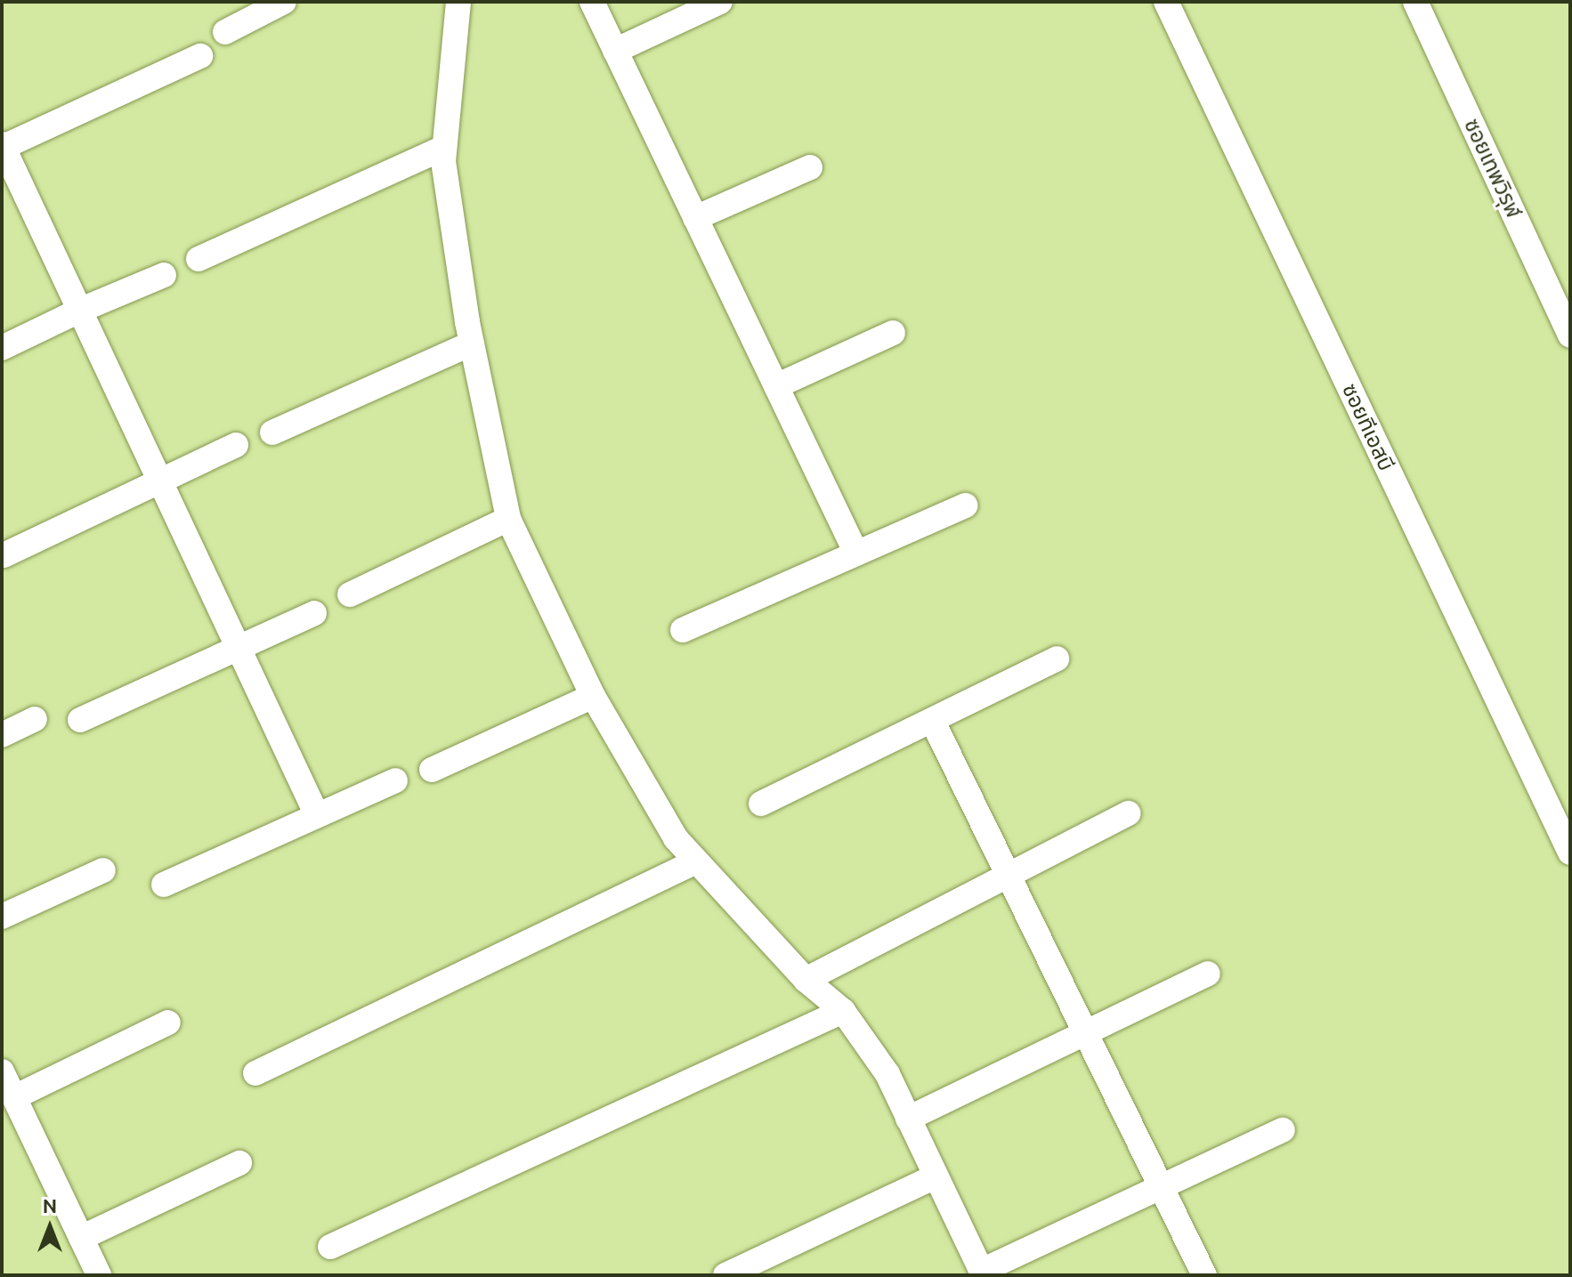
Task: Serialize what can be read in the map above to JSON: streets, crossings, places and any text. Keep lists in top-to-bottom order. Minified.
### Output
{"streets":{"street":["ซอยเทพวิรุฬ","ซอยทีเอสบี"]},"north":"top"}
